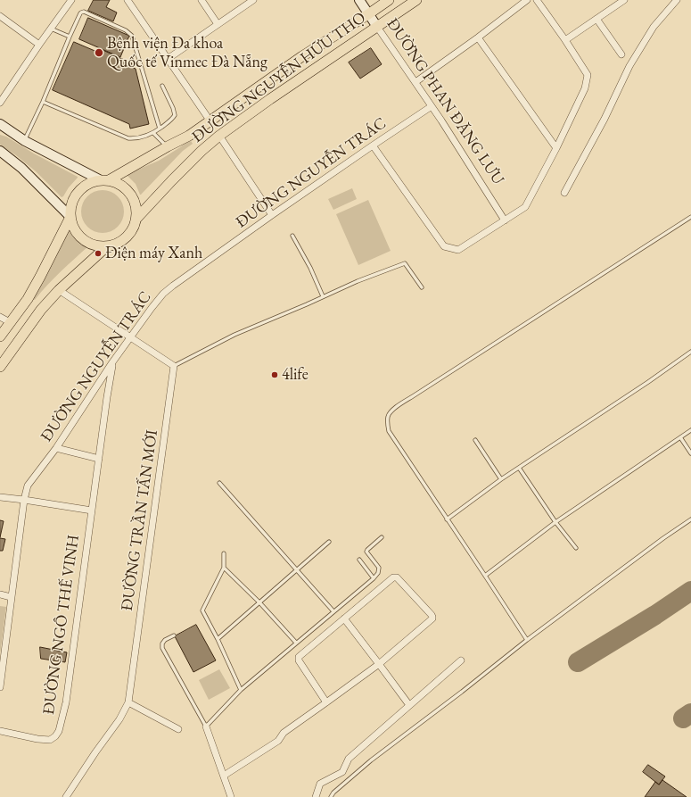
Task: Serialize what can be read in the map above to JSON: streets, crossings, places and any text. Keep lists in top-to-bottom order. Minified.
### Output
{"streets":{"main road":["ĐƯỜNG NGUYỄN HỮU THỌ"],"street":["ĐƯỜNG PHAN ĐĂNG LƯU","ĐƯỜNG NGUYỄN TRÁC","ĐƯỜNG TRẦN TẤN MỚI","ĐƯỜNG NGÔ THẾ VINH"]},"crossings":[["ĐƯỜNG NGUYỄN HỮU THỌ","ĐƯỜNG PHAN ĐĂNG LƯU"],["ĐƯỜNG PHAN ĐĂNG LƯU","ĐƯỜNG NGUYỄN TRÁC"],["ĐƯỜNG NGUYỄN TRÁC","ĐƯỜNG NGÔ THẾ VINH"]],"places":["Bệnh viện Đa khoa Quốc tế Vinmec Đà Nẵng","Điện máy Xanh","4life"]}
